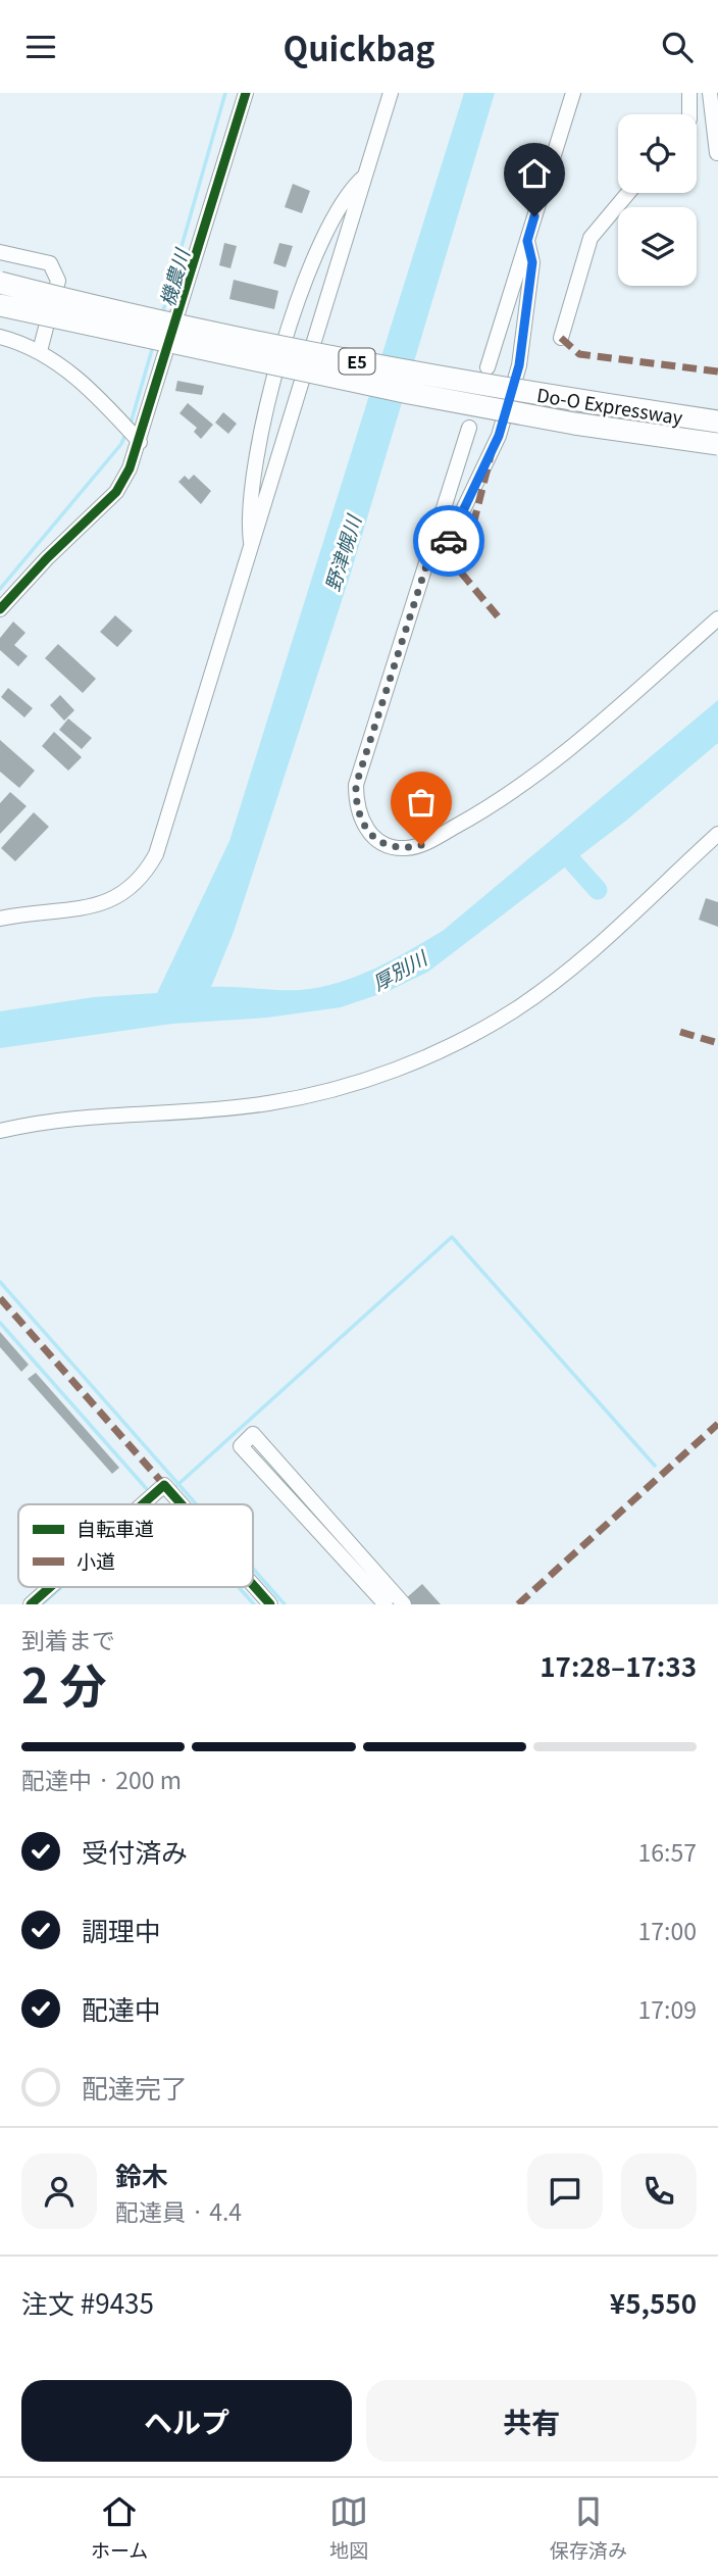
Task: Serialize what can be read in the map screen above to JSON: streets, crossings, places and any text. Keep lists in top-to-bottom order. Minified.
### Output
{"streets":{"highway":["E5","Do-O Expressway"]},"water":["機農川","野津幌川","厚別川"],"legend":["自転車道","小道"],"page":{"header":"Quickbag","heading":["2 分","到着まで","17:28–17:33"],"panel":["鈴木","配達員 · 4.4","注文 #9435","¥5,550"],"bar":"配達中 · 200 m","list":[["受付済み","16:57"],["調理中","17:00"],["配達中","17:09"],"配達完了"],"buttons":["ヘルプ","共有"],"tabs":["ホーム","地図","保存済み"]}}
